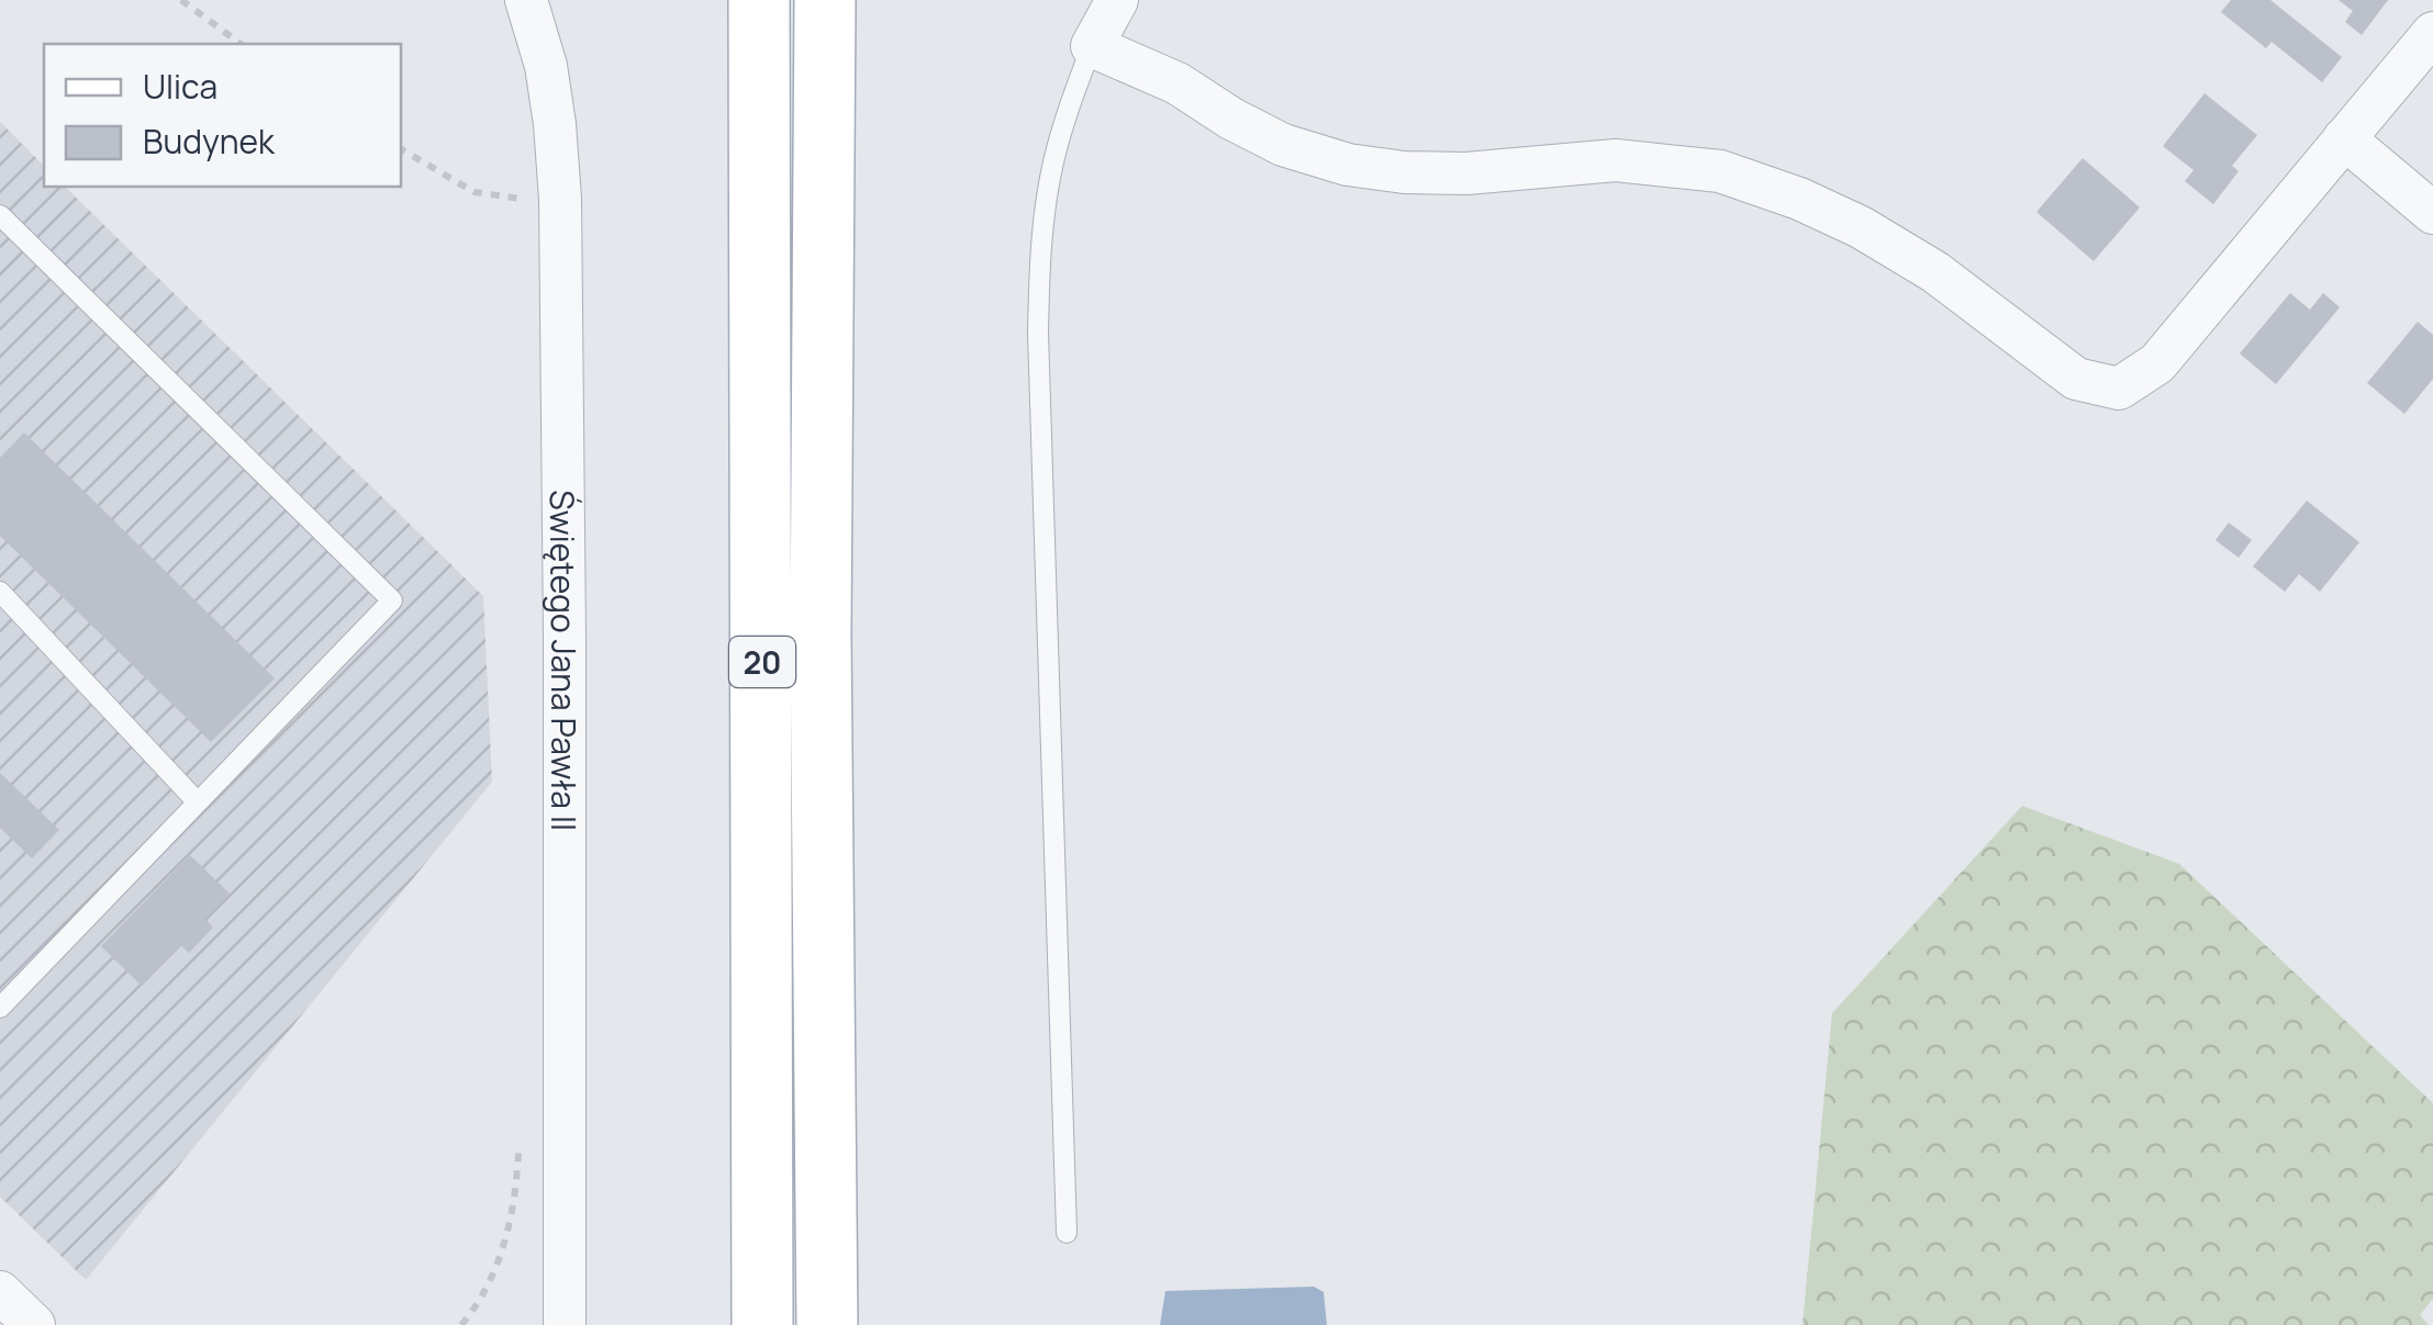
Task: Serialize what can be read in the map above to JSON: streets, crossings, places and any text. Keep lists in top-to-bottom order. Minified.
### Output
{"streets":{"main road":["20"],"street":["Świętego Jana Pawła II"]},"legend":["Ulica","Budynek"]}
